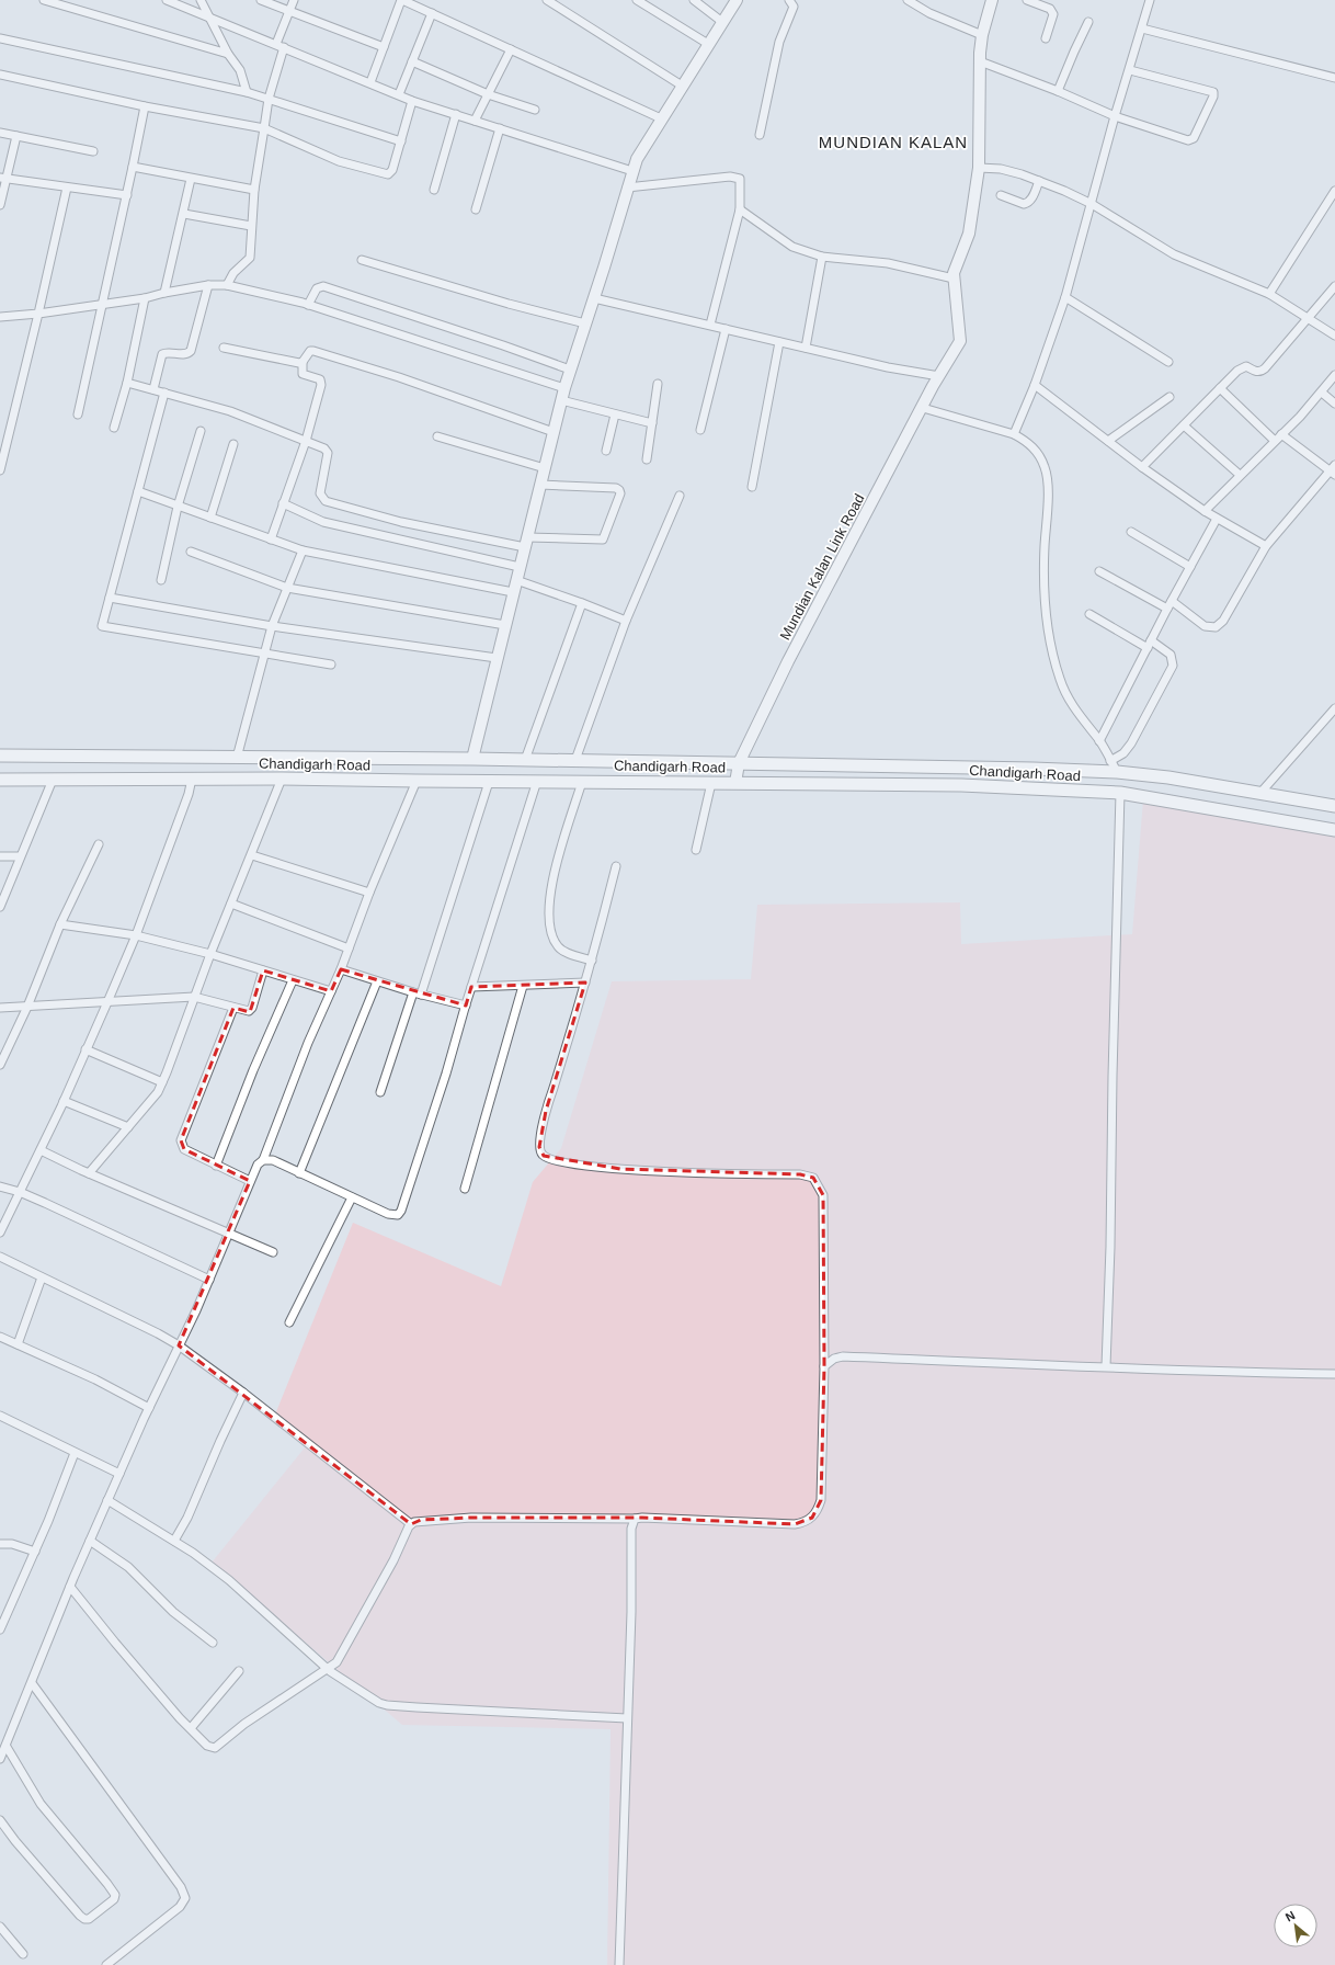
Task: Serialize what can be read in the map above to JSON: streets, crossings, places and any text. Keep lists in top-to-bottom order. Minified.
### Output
{"streets":{"main road":["Chandigarh Road"],"street":["Mundian Kalan Link Road"]},"crossings":[["Mundian Kalan Link Road","Chandigarh Road"]],"districts":["MUNDIAN KALAN"],"north":"top left"}
